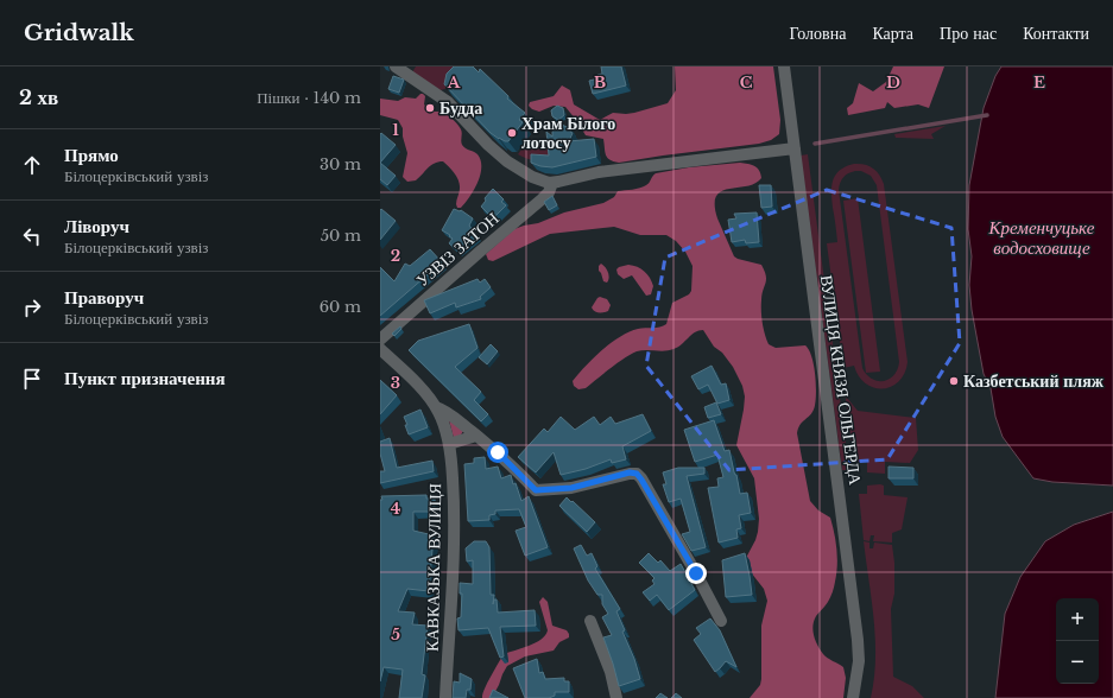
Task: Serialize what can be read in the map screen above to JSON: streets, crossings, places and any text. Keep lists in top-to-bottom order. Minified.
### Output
{"streets":{"street":["УЗВІЗ ЗАТОН","ВУЛИЦЯ КНЯЗЯ ОЛЬГЕРДА","КАВКАЗЬКА ВУЛИЦЯ"]},"water":["Кременчуцьке водосховище"],"places":["Будда","Храм Білого лотосу","Казбетський пляж"],"page":{"header":"Gridwalk","nav":["Головна","Карта","Про нас","Контакти"],"heading":["2 хв","Пішки · 140 m"],"list":[["Прямо","Білоцерківський узвіз","30 m"],["Ліворуч","Білоцерківський узвіз","50 m"],["Праворуч","Білоцерківський узвіз","60 m"],"Пункт призначення"],"map_buttons":["+","−"]},"grid":{"columns":["A","B","C","D","E"],"rows":["1","2","3","4","5"]}}
